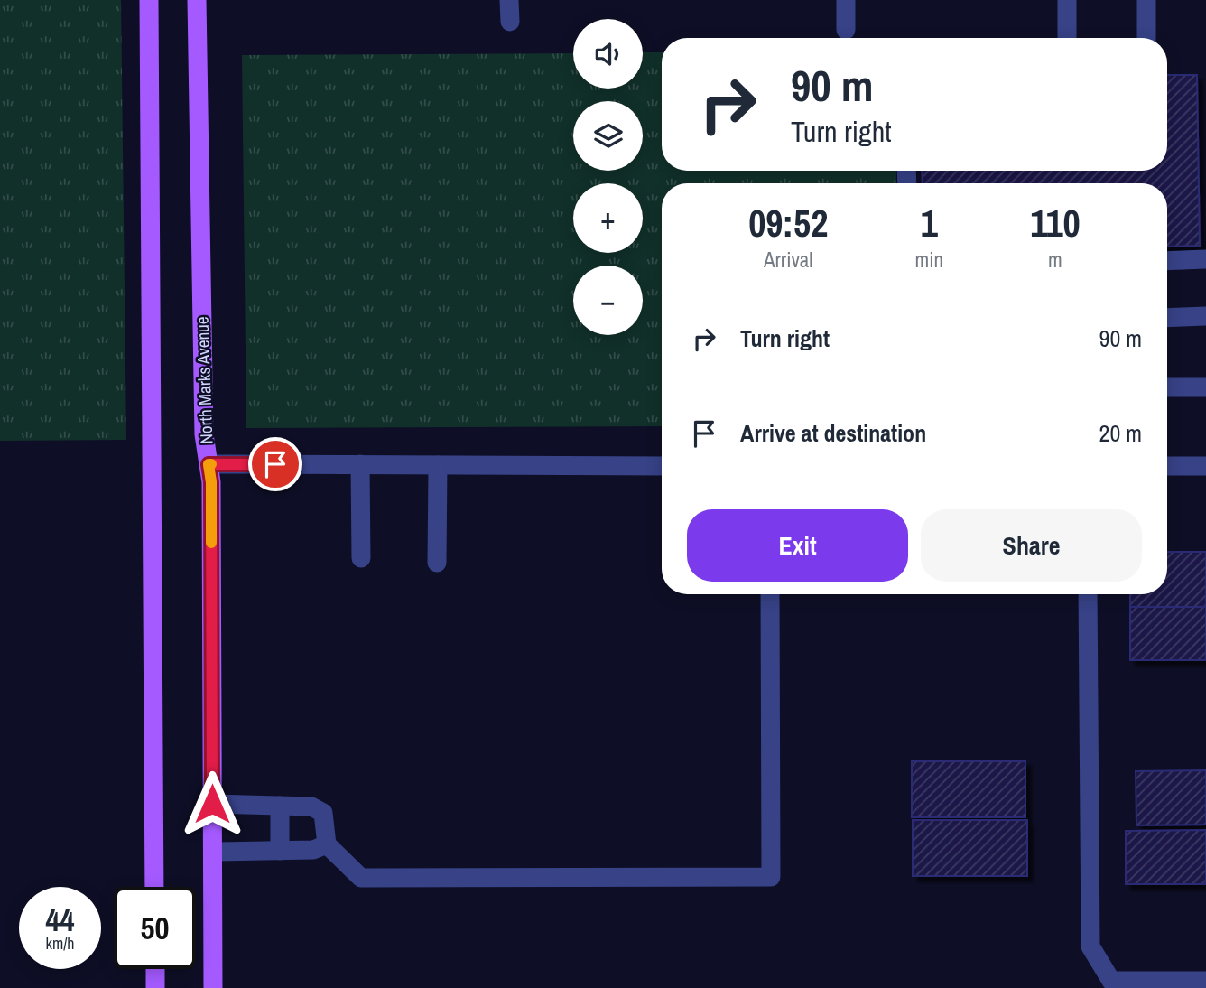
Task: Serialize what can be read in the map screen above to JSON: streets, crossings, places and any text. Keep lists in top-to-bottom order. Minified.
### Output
{"streets":{"main road":["North Marks Avenue"]},"page":{"map_buttons":["+","−"],"turn":["90 m","Turn right"],"eta":["09:52","Arrival","1","min","110","m"],"list":[{"name":"Turn right","value":"90 m"},{"name":"Arrive at destination","value":"20 m"}],"buttons":["Exit","Share"],"speed":"44 km/h","limit":"50"}}
